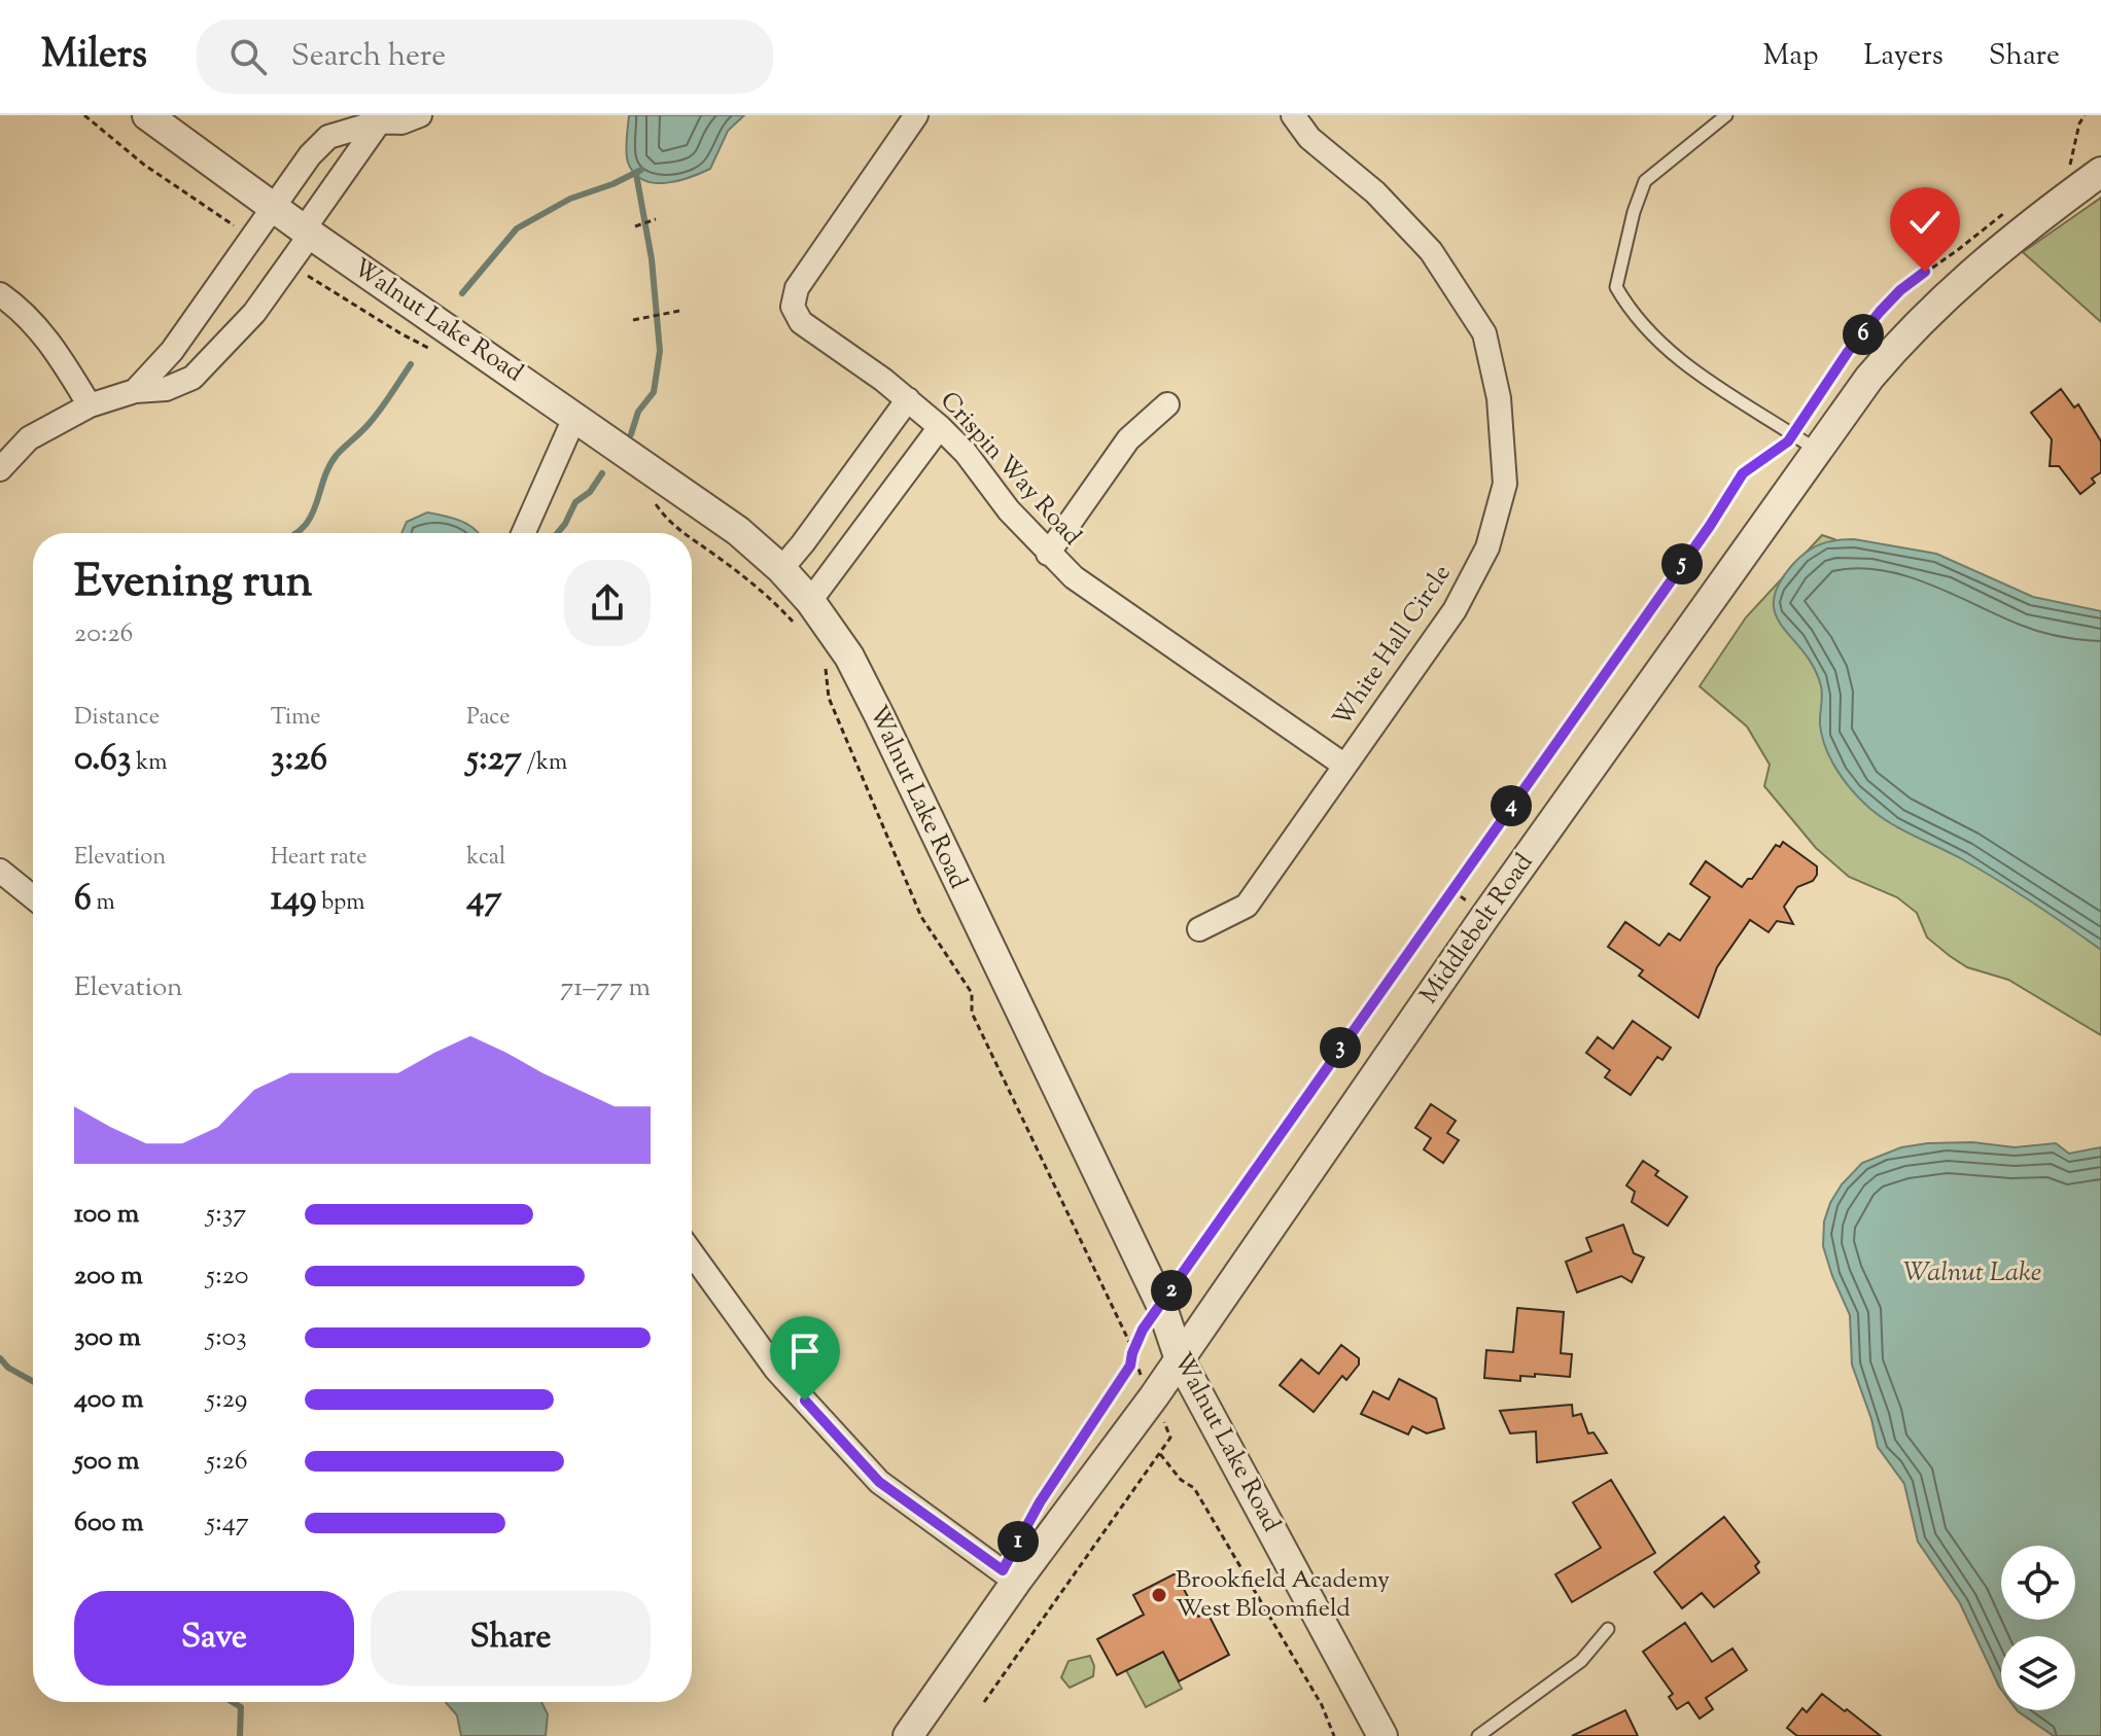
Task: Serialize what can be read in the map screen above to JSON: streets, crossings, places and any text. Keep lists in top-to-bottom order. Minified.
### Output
{"streets":{"street":["Walnut Lake Road","Crispin Way Road","White Hall Circle","Middlebelt Road"]},"crossings":[["Walnut Lake Road","Middlebelt Road"],["Crispin Way Road","White Hall Circle"]],"water":["Walnut Lake"],"places":["Brookfield Academy West Bloomfield"],"page":{"header":"Milers","search":"Search here","nav":["Map","Layers","Share"],"pins":["6","5","4","3","2","1"],"heading":["Evening run","20:26"],"stats":[["Distance","0.63 km"],["Time","3:26"],["Pace","5:27 /km"],["Elevation","6 m"],["Heart rate","149 bpm"],["kcal","47"]],"chart":["Elevation","71–77 m"],"list":[{"name":"100 m","note":"5:37"},{"name":"200 m","note":"5:20"},{"name":"300 m","note":"5:03"},{"name":"400 m","note":"5:29"},{"name":"500 m","note":"5:26"},{"name":"600 m","note":"5:47"}],"buttons":["Save","Share"]}}
